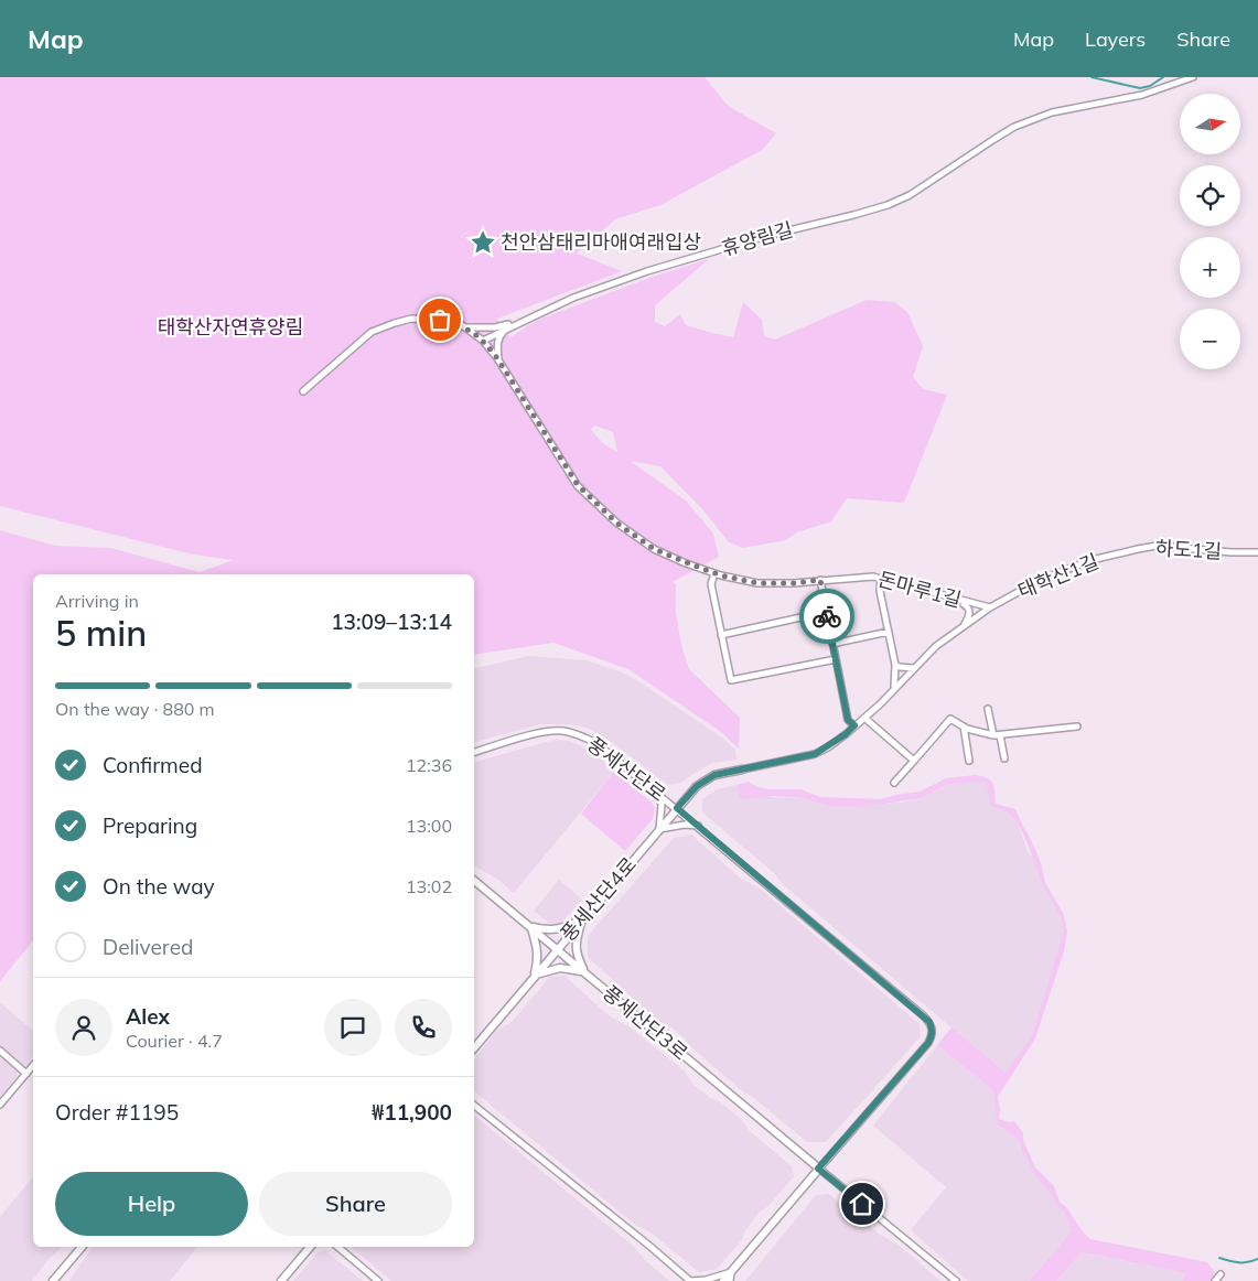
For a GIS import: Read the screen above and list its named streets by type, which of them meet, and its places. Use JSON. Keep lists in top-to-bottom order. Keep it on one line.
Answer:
{"streets":{"street":["휴양림길","하도1길","태학산1길","돈마루1길","풍세산단로","풍세산단4로","풍세산단3로"]},"crossings":[["휴양림길","돈마루1길"],["하도1길","태학산1길"],["태학산1길","돈마루1길"],["풍세산단로","풍세산단4로"],["풍세산단로","풍세산단3로"],["풍세산단4로","풍세산단3로"]],"parks":["태학산자연휴양림"],"places":{"place":["천안삼태리마애여래입상"]},"north":"right","page":{"header":"Map","nav":["Map","Layers","Share"],"map_buttons":["+","−"],"heading":["5 min","Arriving in","13:09–13:14"],"panel":["Alex","Courier · 4.7","Order #1195","₩11,900"],"bar":"On the way · 880 m","list":[["Confirmed","12:36"],["Preparing","13:00"],["On the way","13:02"],"Delivered"],"buttons":["Help","Share"]}}
